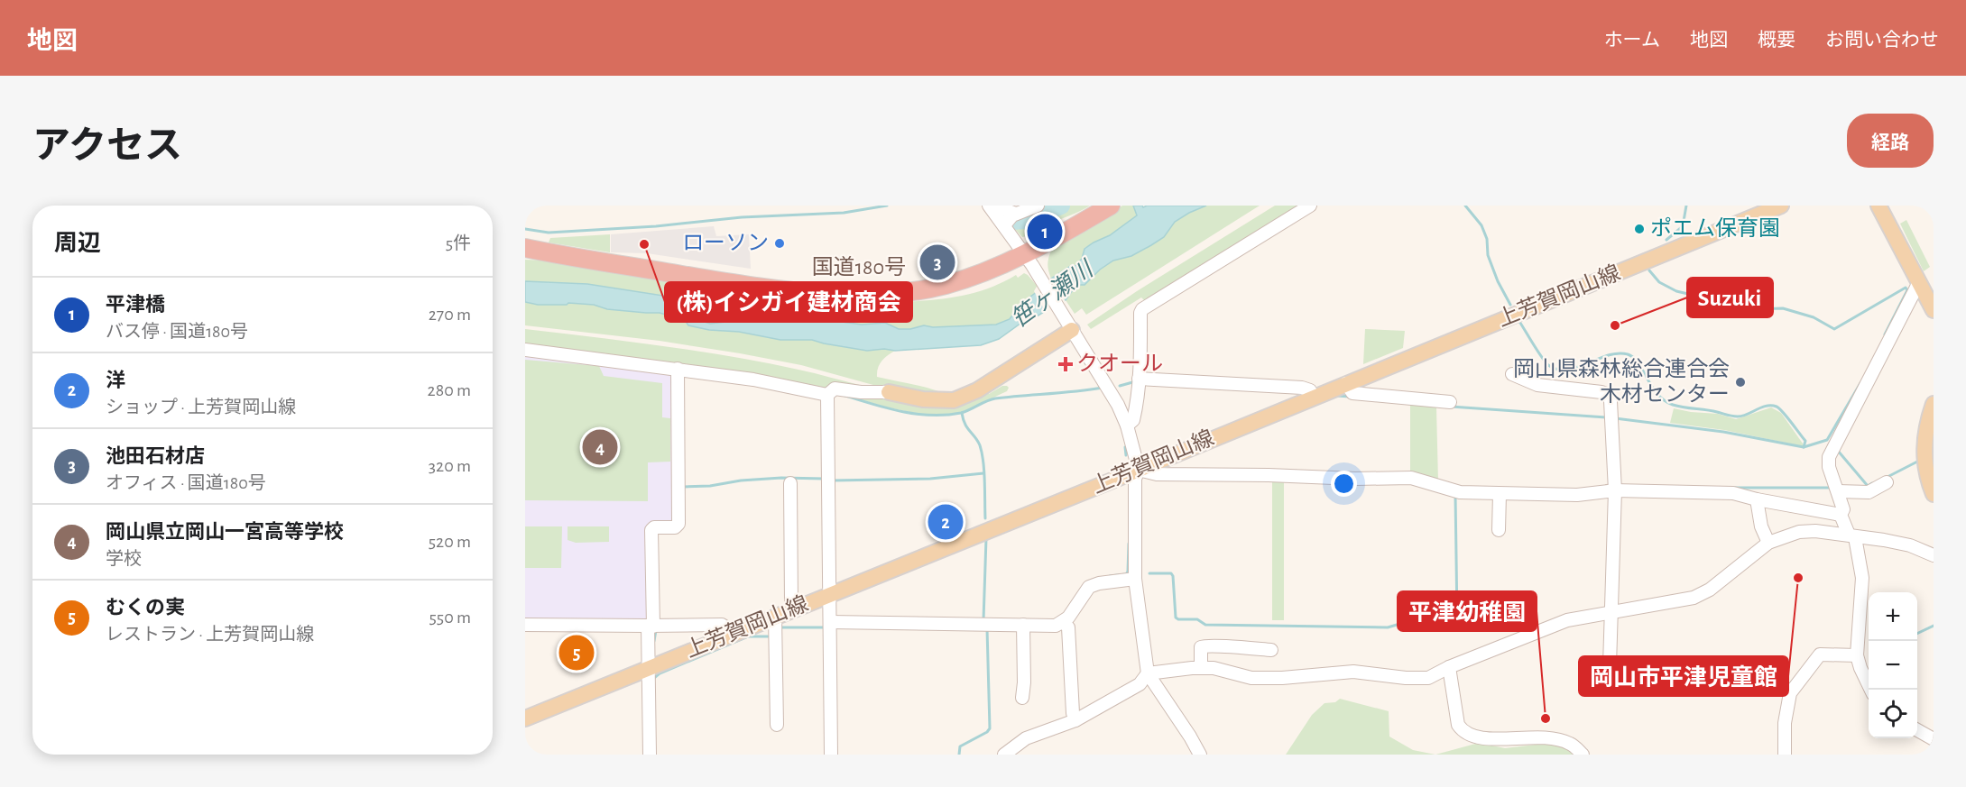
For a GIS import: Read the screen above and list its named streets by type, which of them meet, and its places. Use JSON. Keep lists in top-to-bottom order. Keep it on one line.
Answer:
{"streets":{"highway":["国道180号"],"main road":["上芳賀岡山線"]},"water":["笹ヶ瀬川"],"places":{"other":["ポエム保育園","ローソン","(株)イシガイ建材商会","Suzuki","岡山県森林総合連合会 木材センター","岡山市平津児童館","平津幼稚園"],"health":["クオール"]},"page":{"header":"地図","nav":["ホーム","地図","概要","お問い合わせ"],"title":"アクセス","buttons":"経路","heading":["周辺","5件"],"pins":["1","3","4","2","5"],"list":[{"mark":"1","name":"平津橋","note":"バス停 · 国道180号","value":"270 m"},{"mark":"2","name":"洋","note":"ショップ · 上芳賀岡山線","value":"280 m"},{"mark":"3","name":"池田石材店","note":"オフィス · 国道180号","value":"320 m"},{"mark":"4","name":"岡山県立岡山一宮高等学校","note":"学校","value":"520 m"},{"mark":"5","name":"むくの実","note":"レストラン · 上芳賀岡山線","value":"550 m"}],"map_buttons":["+","−"]}}
